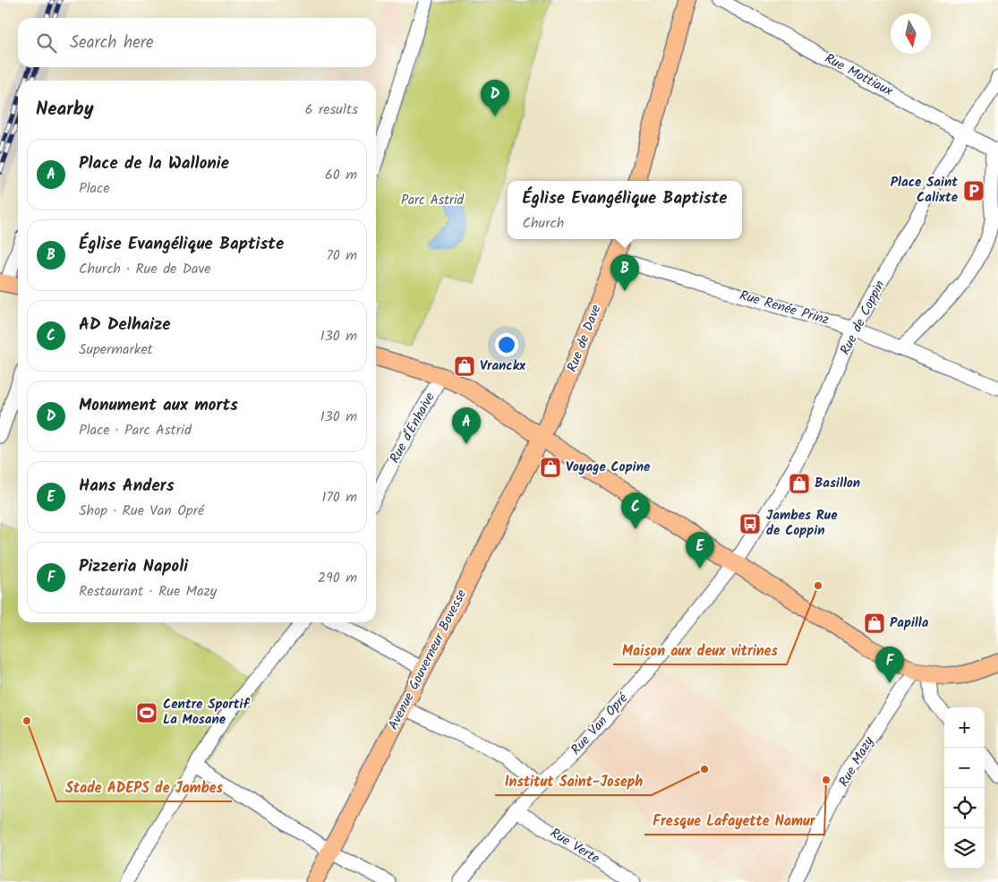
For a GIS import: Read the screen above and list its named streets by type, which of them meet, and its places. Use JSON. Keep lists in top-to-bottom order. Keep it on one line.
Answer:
{"streets":{"main road":["Rue de Dave","Avenue Gouverneur Bovesse"],"street":["Rue Mottiaux","Rue Renée Prinz","Rue de Coppin","Rue d'Enhaive","Rue Van Opré","Rue Mazy","Rue Verte"]},"crossings":[["Rue Mottiaux","Rue de Coppin"],["Rue Renée Prinz","Rue de Coppin"],["Rue Renée Prinz","Rue de Dave"],["Rue de Coppin","Rue Van Opré"],["Rue de Dave","Avenue Gouverneur Bovesse"],["Rue Van Opré","Rue Verte"]],"parks":["Parc Astrid"],"places":{"parking":["Place Saint Calixte"],"shop":["Vranckx","Voyage Copine","Basillon","Papilla"],"bus stop":["Jambes Rue de Coppin"],"other":["Maison aux deux vitrines","Stade ADEPS de Jambes","Institut Saint-Joseph","Fresque Lafayette Namur"],"sports":["Centre Sportif La Mosane"]},"north":"bottom","page":{"search":"Search here","pins":["D","B","A","C","E","F"],"heading":["Nearby","6 results"],"list":[{"mark":"A","name":"Place de la Wallonie","note":"Place","value":"60 m"},{"mark":"B","name":"Église Evangélique Baptiste","note":"Church · Rue de Dave","value":"70 m"},{"mark":"C","name":"AD Delhaize","note":"Supermarket","value":"130 m"},{"mark":"D","name":"Monument aux morts","note":"Place · Parc Astrid","value":"130 m"},{"mark":"E","name":"Hans Anders","note":"Shop · Rue Van Opré","value":"170 m"},{"mark":"F","name":"Pizzeria Napoli","note":"Restaurant · Rue Mazy","value":"290 m"}],"popup":["Église Evangélique Baptiste","Church"],"map_buttons":["+","−"]}}
